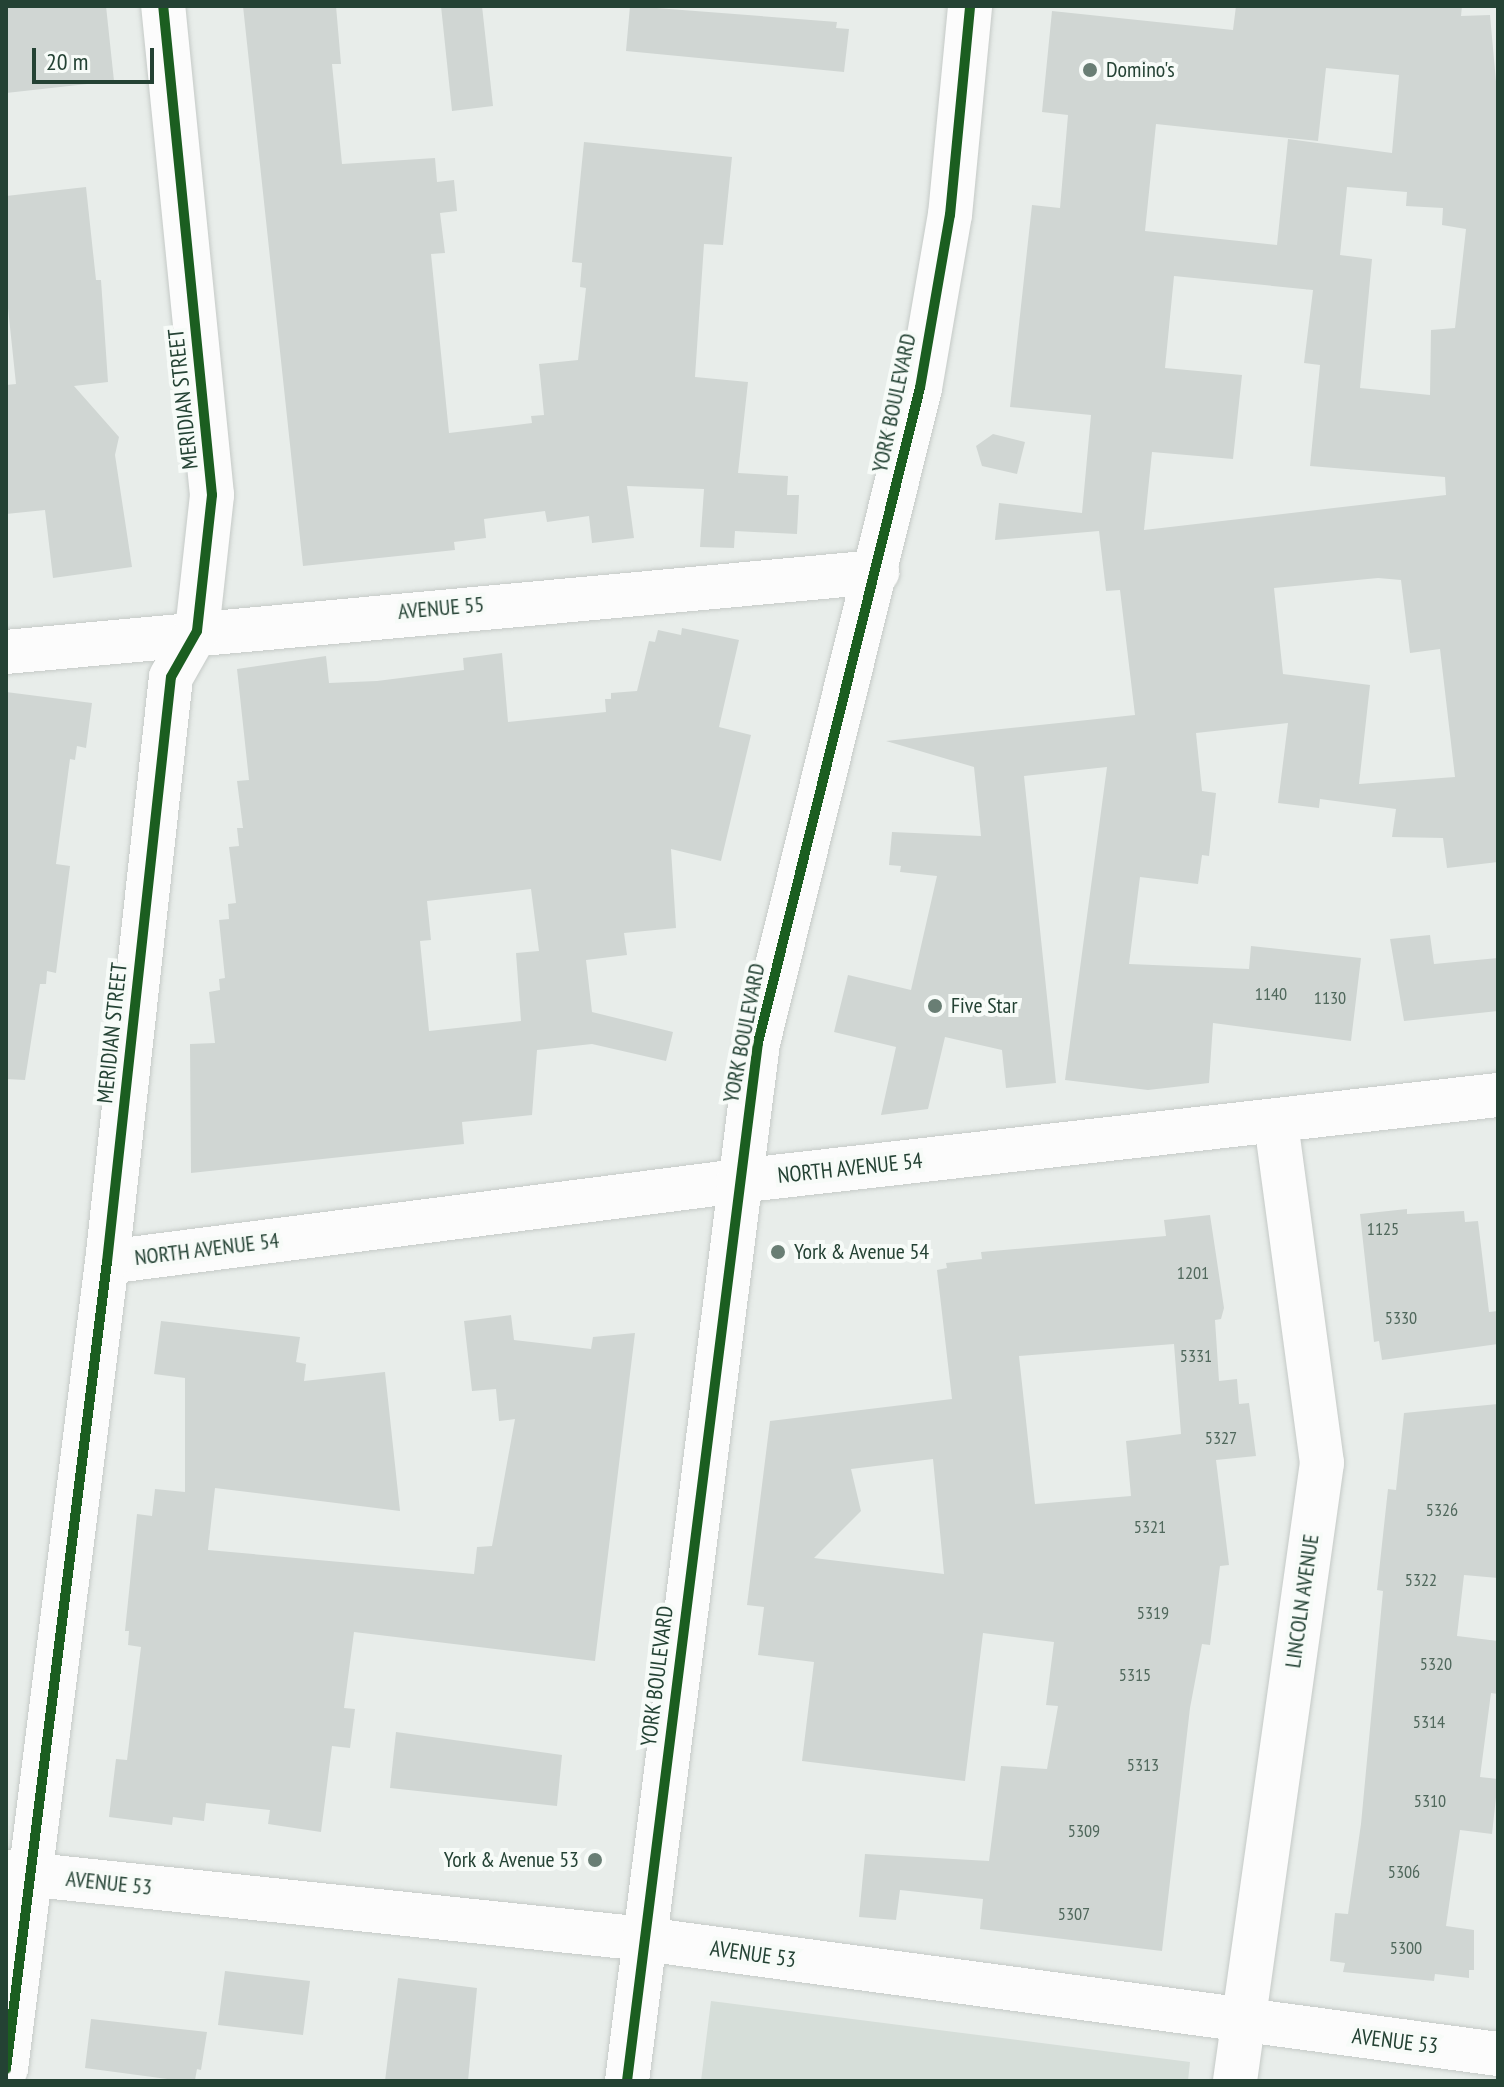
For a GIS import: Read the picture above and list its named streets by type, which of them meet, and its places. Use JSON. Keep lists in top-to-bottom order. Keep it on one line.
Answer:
{"streets":{"street":["MERIDIAN STREET","YORK BOULEVARD","AVENUE 55","NORTH AVENUE 54","LINCOLN AVENUE","AVENUE 53"]},"crossings":[["MERIDIAN STREET","AVENUE 55"],["MERIDIAN STREET","NORTH AVENUE 54"],["MERIDIAN STREET","AVENUE 53"],["YORK BOULEVARD","AVENUE 55"],["YORK BOULEVARD","NORTH AVENUE 54"],["YORK BOULEVARD","AVENUE 53"],["NORTH AVENUE 54","LINCOLN AVENUE"],["LINCOLN AVENUE","AVENUE 53"]],"places":["Domino's","Five Star","York & Avenue 54","York & Avenue 53"],"house_numbers":["1140","1130","1125","1201","5330","5331","5327","5326","5321","5322","5319","5320","5315","5314","5313","5310","5309","5306","5307","5300"],"scale_bar":"20 m"}
